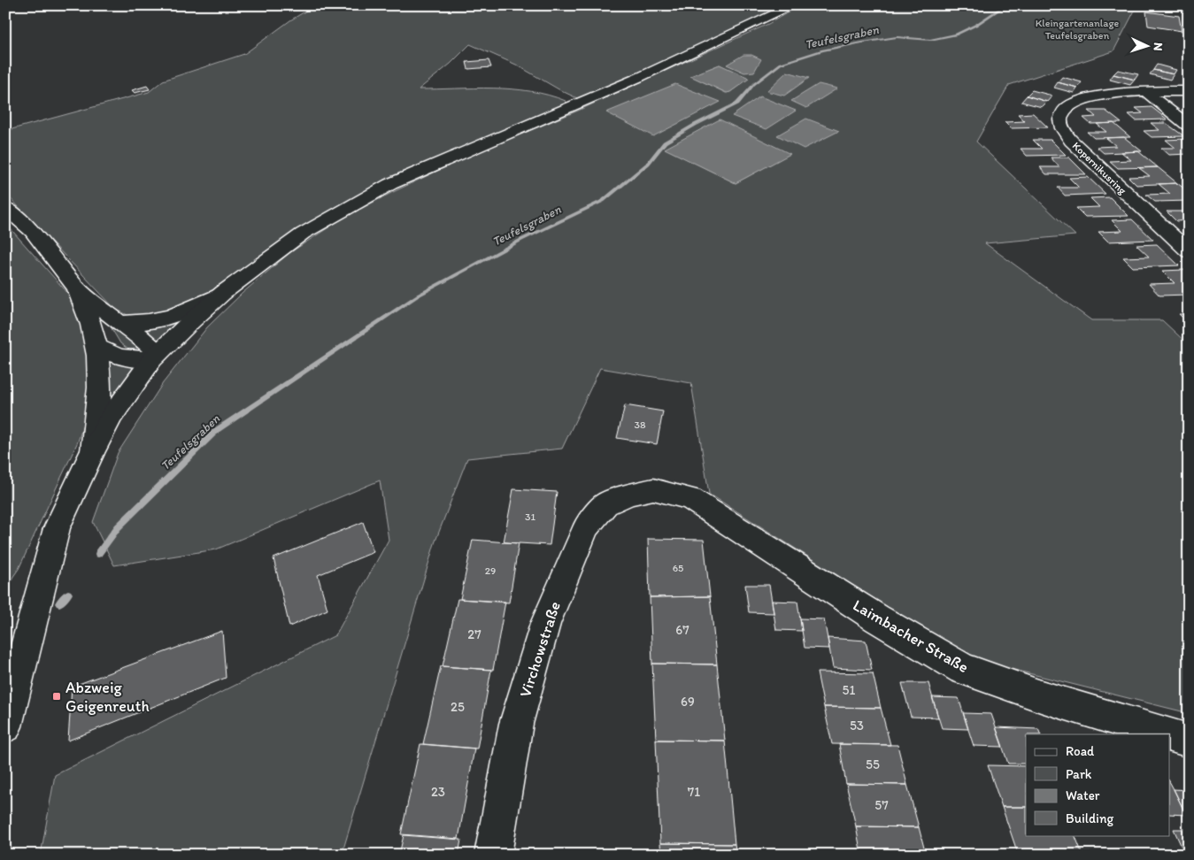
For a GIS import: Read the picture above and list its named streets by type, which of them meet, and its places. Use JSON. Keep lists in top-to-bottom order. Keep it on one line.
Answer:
{"streets":{"main road":["Kopernikusring","Laimbacher Straße","Virchowstraße"]},"crossings":[["Laimbacher Straße","Virchowstraße"]],"water":["Teufelsgraben"],"parks":["Kleingartenanlage Teufelsgraben"],"places":{"transit":["Abzweig Geigenreuth"]},"house_numbers":["38","31","65","29","67","27","51","69","25","53","55","23","71","57"],"legend":["Road","Park","Water","Building"],"north":"right"}
